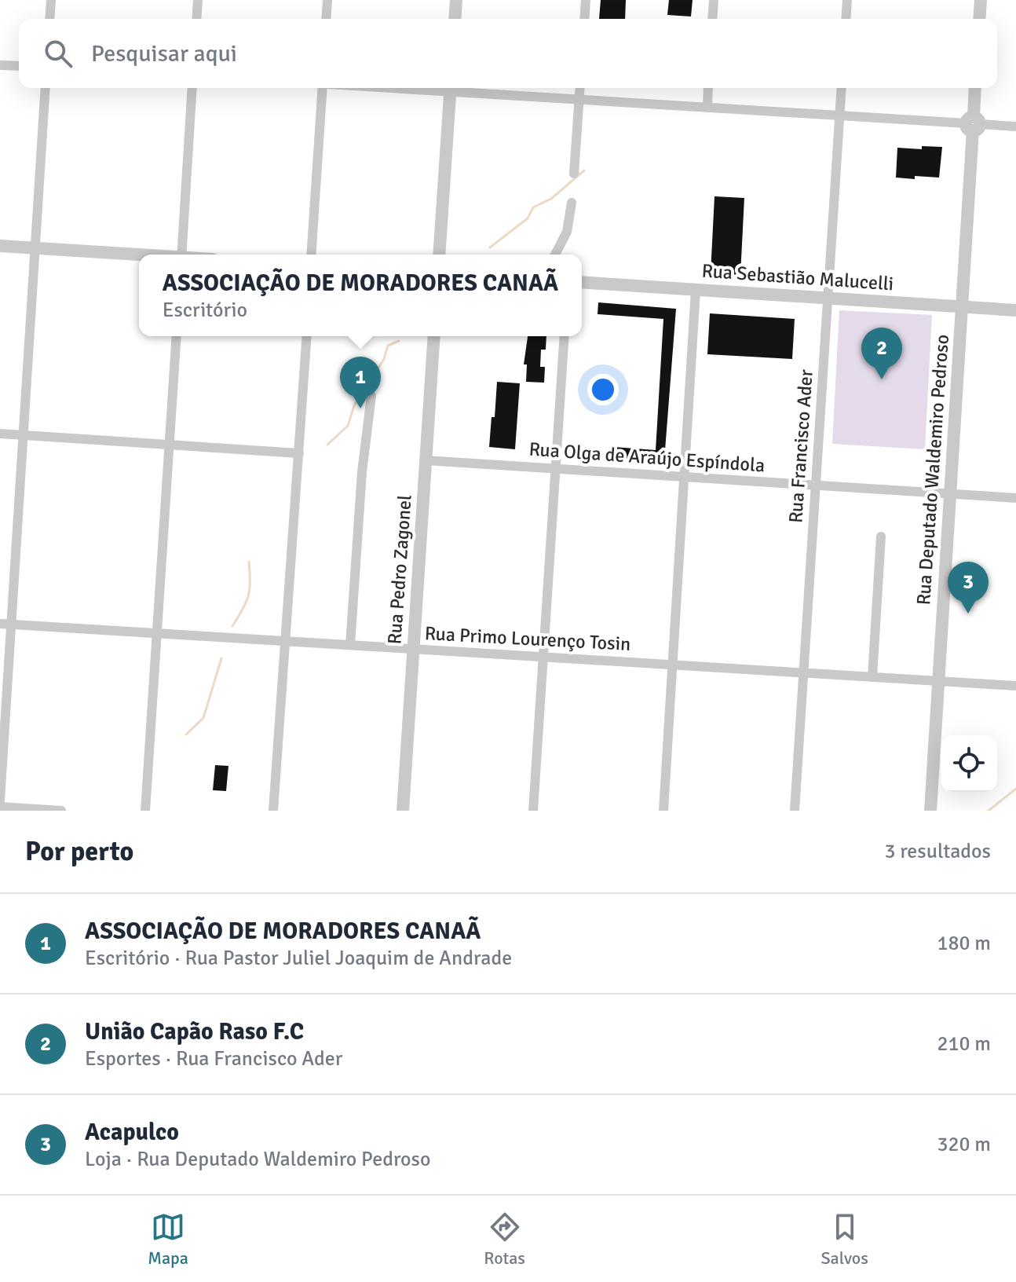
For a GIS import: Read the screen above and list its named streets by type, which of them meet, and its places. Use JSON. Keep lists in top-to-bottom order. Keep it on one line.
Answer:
{"streets":{"street":["Rua Sebastião Malucelli","Rua Francisco Ader","Rua Olga de Araújo Espíndola","Rua Deputado Waldemiro Pedroso","Rua Pedro Zagonel","Rua Primo Lourenço Tosin"]},"crossings":[["Rua Sebastião Malucelli","Rua Francisco Ader"],["Rua Sebastião Malucelli","Rua Deputado Waldemiro Pedroso"],["Rua Francisco Ader","Rua Olga de Araújo Espíndola"],["Rua Francisco Ader","Rua Primo Lourenço Tosin"],["Rua Olga de Araújo Espíndola","Rua Deputado Waldemiro Pedroso"],["Rua Olga de Araújo Espíndola","Rua Pedro Zagonel"],["Rua Deputado Waldemiro Pedroso","Rua Primo Lourenço Tosin"],["Rua Pedro Zagonel","Rua Primo Lourenço Tosin"]],"page":{"search":"Pesquisar aqui","popup":["ASSOCIAÇÃO DE MORADORES CANAÃ","Escritório"],"pins":["2","1","3"],"heading":["Por perto","3 resultados"],"list":[{"mark":"1","name":"ASSOCIAÇÃO DE MORADORES CANAÃ","note":"Escritório · Rua Pastor Juliel Joaquim de Andrade","value":"180 m"},{"mark":"2","name":"União Capão Raso F.C","note":"Esportes · Rua Francisco Ader","value":"210 m"},{"mark":"3","name":"Acapulco","note":"Loja · Rua Deputado Waldemiro Pedroso","value":"320 m"}],"nav":["Mapa","Rotas","Salvos"]}}
